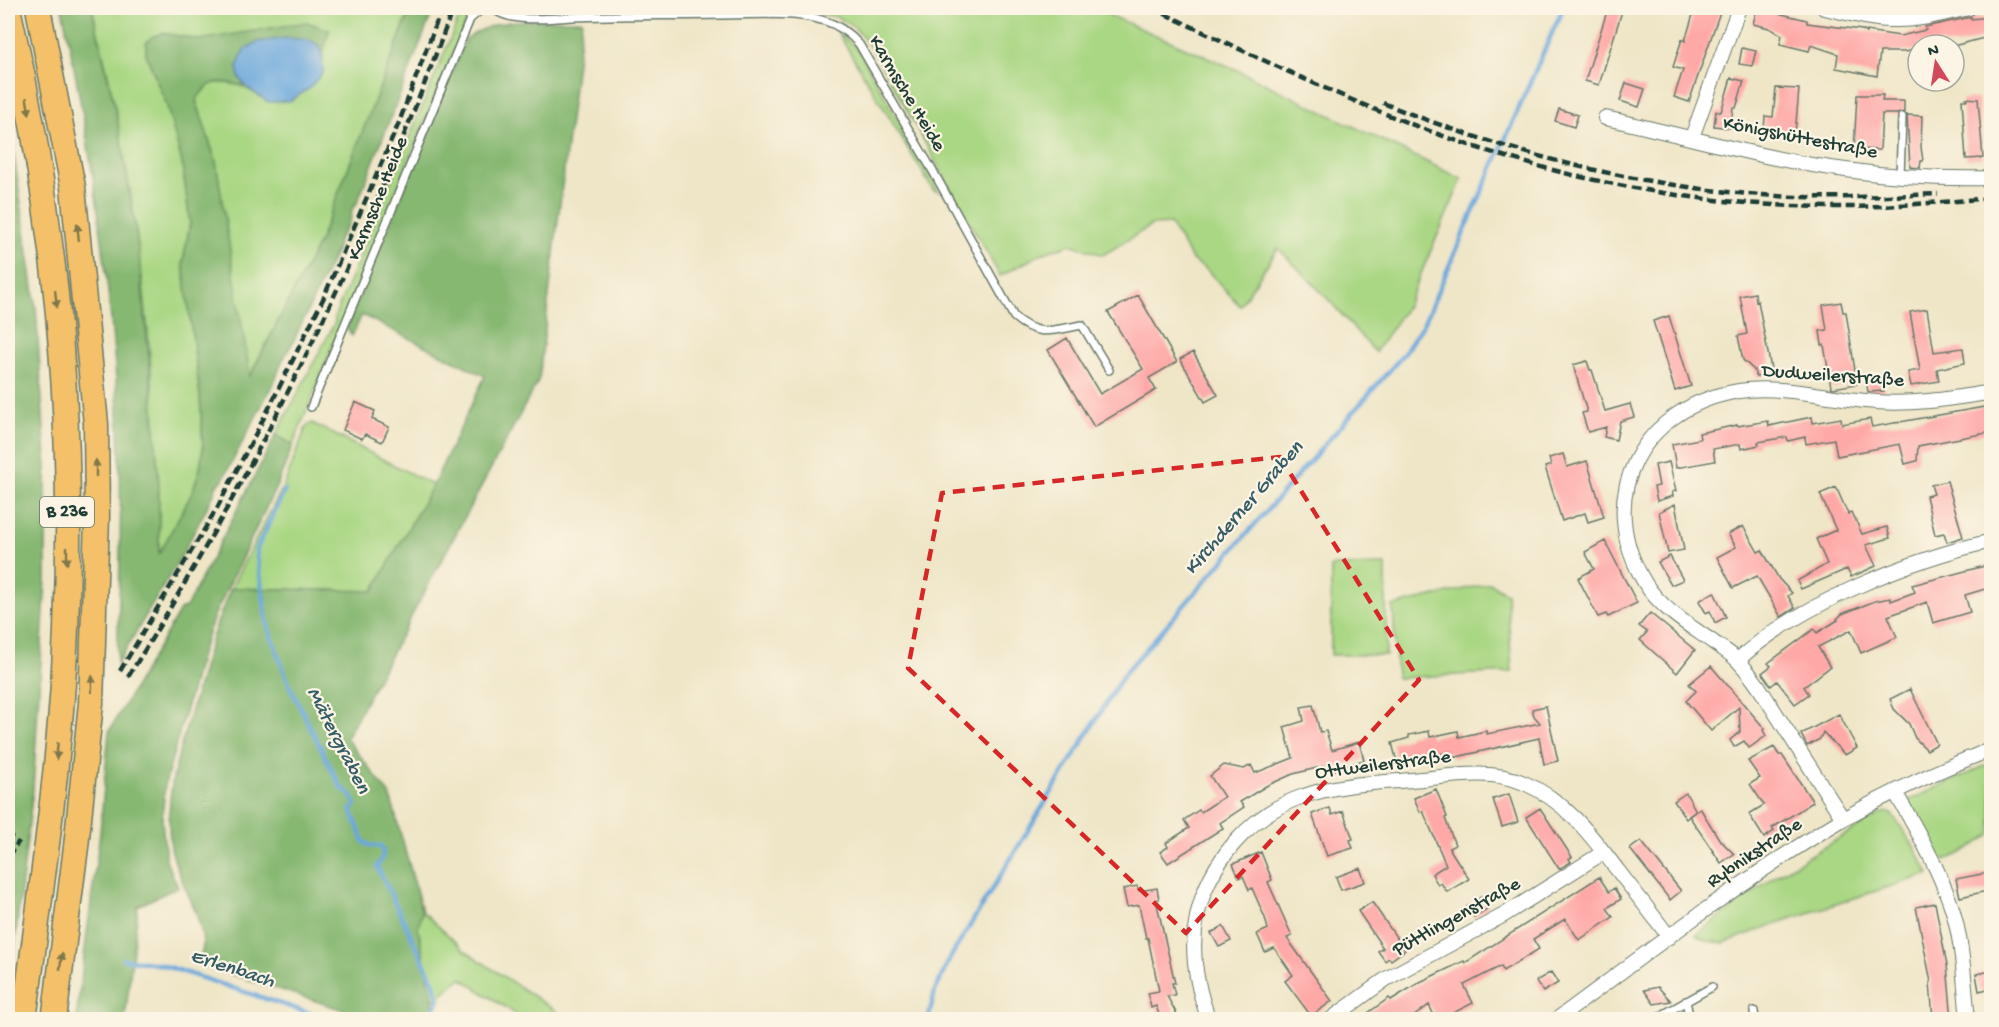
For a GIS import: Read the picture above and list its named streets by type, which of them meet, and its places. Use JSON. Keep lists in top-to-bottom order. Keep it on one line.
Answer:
{"streets":{"highway":["B 236"],"street":["Königshüttestraße","Dudweilerstraße","Ottweilerstraße","Rybnikstraße","Püttlingenstraße"],"lane":["Karmsche Heide"]},"crossings":[["Dudweilerstraße","Rybnikstraße"],["Ottweilerstraße","Rybnikstraße"],["Ottweilerstraße","Püttlingenstraße"]],"water":["Kirchderner Graben","Mätergraben","Erlenbach"],"north":"top"}
